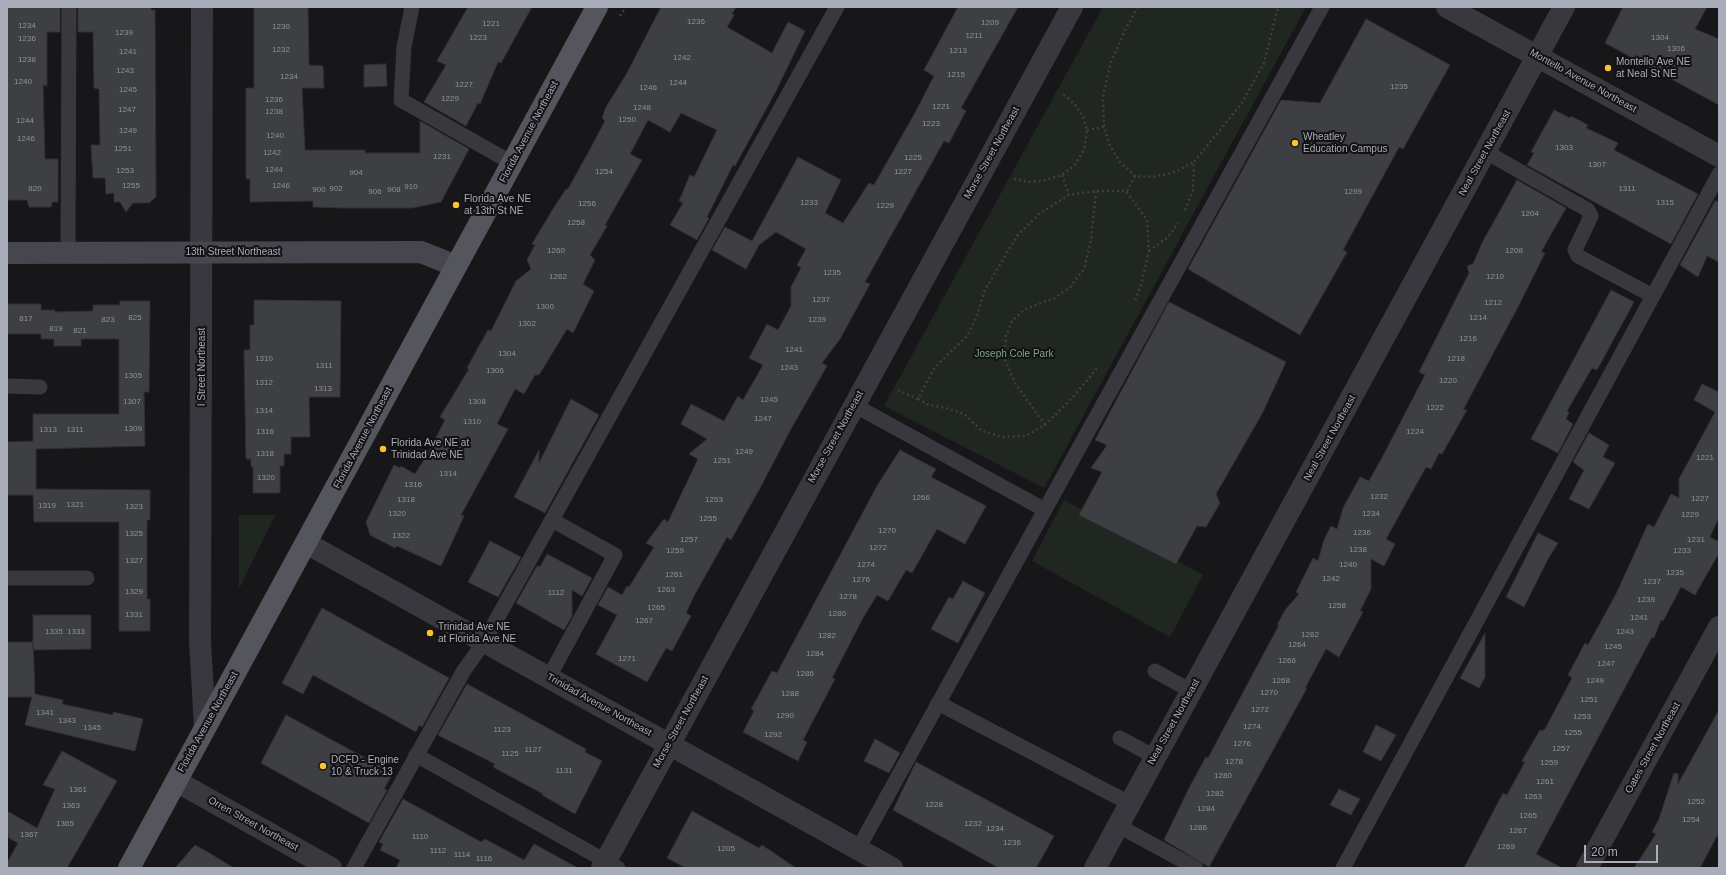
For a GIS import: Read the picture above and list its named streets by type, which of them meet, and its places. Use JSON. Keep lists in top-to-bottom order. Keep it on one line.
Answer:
{"streets":{"main road":["Florida Avenue Northeast"],"street":["Montello Avenue Northeast","Morse Street Northeast","Neal Street Northeast","13th Street Northeast","I Street Northeast","Trinidad Avenue Northeast","Oates Street Northeast","Orren Street Northeast"]},"crossings":[["Montello Avenue Northeast","Neal Street Northeast"],["Florida Avenue Northeast","13th Street Northeast"],["Florida Avenue Northeast","I Street Northeast"],["Florida Avenue Northeast","Trinidad Avenue Northeast"],["Florida Avenue Northeast","Orren Street Northeast"],["Morse Street Northeast","Trinidad Avenue Northeast"],["13th Street Northeast","I Street Northeast"]],"parks":["Joseph Cole Park"],"places":["Montello Ave NE at Neal St NE","Wheatley Education Campus","Florida Ave NE at 13th St NE","Florida Ave NE at Trinidad Ave NE","Trinidad Ave NE at Florida Ave NE","DCFD - Engine 10 & Truck 13"],"house_numbers":["1236","1209","1221","1234","1230","1239","1211","1223","1304","1236","1306","1232","1213","1241","1242","1238","1243","1215","1234","1240","1244","1227","1235","1246","1245","1229","1236","1221","1248","1247","1238","1250","1244","1223","1249","1240","1246","1303","1251","1242","1231","1225","1307","1244","1253","1254","1227","904","1255","1246","910","820","902","1311","900","908","906","1299","1233","1315","1256","1229","1204","1258","1260","1208","1235","1262","1210","1237","1212","1300","825","1214","817","823","1239","1302","819","821","1216","1241","1304","1310","1218","1311","1243","1306","1305","1220","1312","1313","1245","1307","1308","1222","1314","1247","1310","1309","1313","1311","1316","1224","1249","1318","1221","1251","1314","1320","1316","1232","1266","1227","1318","1253","1321","1319","1323","1320","1234","1229","1255","1270","1236","1325","1322","1257","1231","1272","1238","1259","1233","1327","1274","1240","1235","1261","1242","1276","1237","1263","1329","1112","1278","1239","1258","1265","1280","1331","1241","1267","1335","1333","1243","1262","1282","1264","1245","1284","1271","1266","1247","1286","1268","1249","1270","1288","1251","1272","1341","1290","1253","1343","1274","1345","1123","1255","1292","1276","1257","1127","1125","1278","1259","1131","1280","1261","1361","1282","1263","1252","1228","1363","1284","1265","1254","1365","1232","1286","1234","1267","1367","1110","1236","1269","1205","1112","1114","1116"],"scale_bar":"20 m"}
